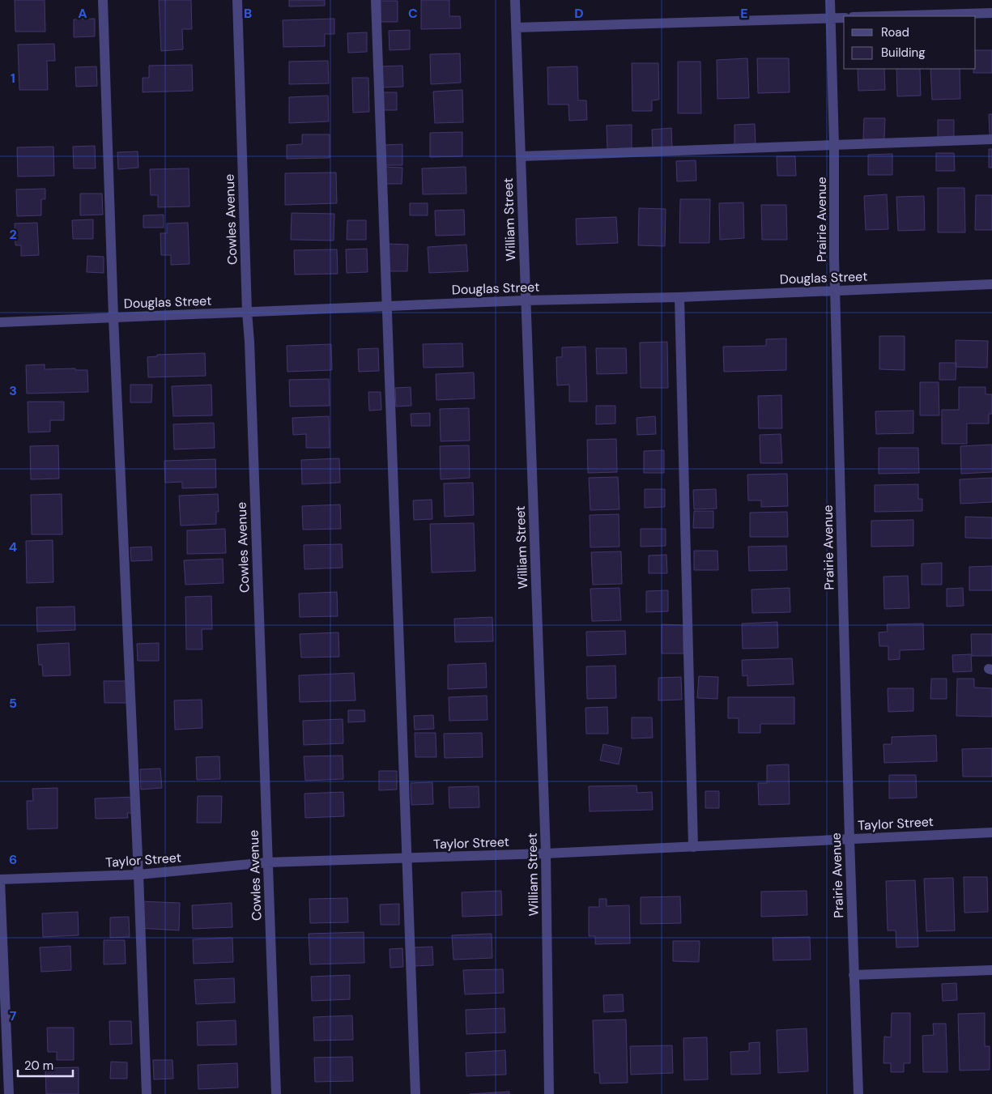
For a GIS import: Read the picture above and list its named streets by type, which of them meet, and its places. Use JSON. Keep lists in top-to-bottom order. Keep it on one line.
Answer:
{"streets":{"street":["Cowles Avenue","William Street","Prairie Avenue","Douglas Street","Taylor Street"]},"crossings":[["Cowles Avenue","Douglas Street"],["Cowles Avenue","Taylor Street"],["William Street","Douglas Street"],["William Street","Taylor Street"],["Prairie Avenue","Douglas Street"],["Prairie Avenue","Taylor Street"]],"legend":["Road","Building"],"scale_bar":"20 m","grid":{"columns":["A","B","C","D","E"],"rows":["1","2","3","4","5","6","7"]}}
